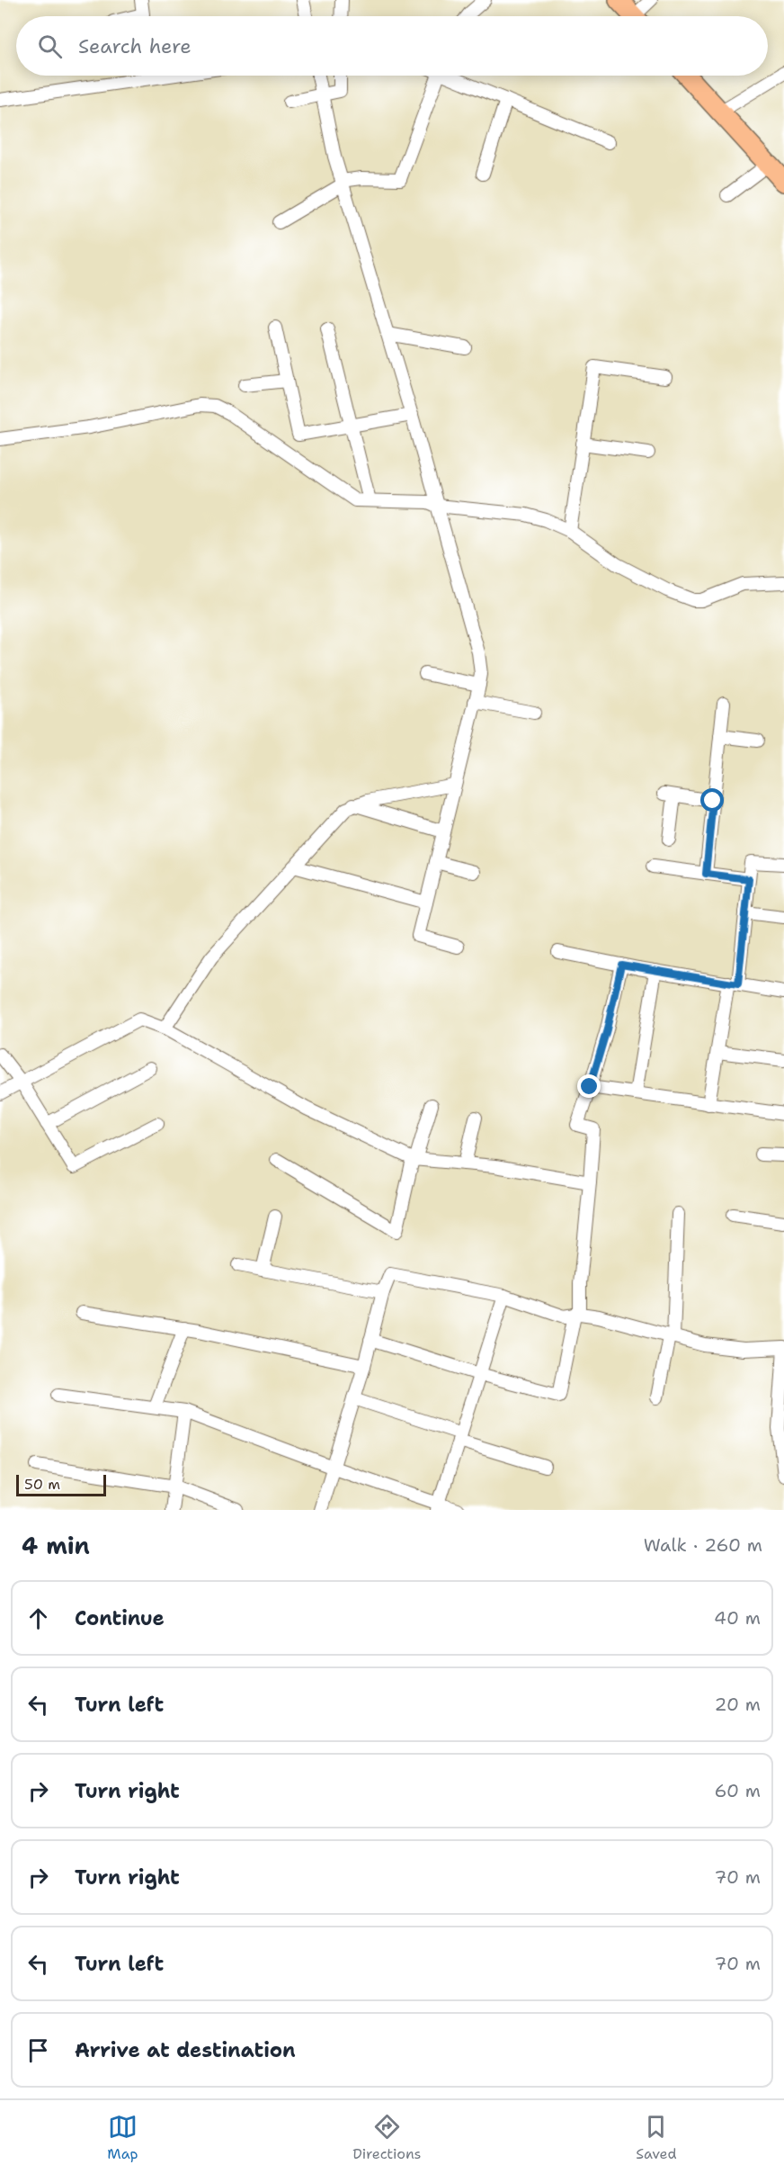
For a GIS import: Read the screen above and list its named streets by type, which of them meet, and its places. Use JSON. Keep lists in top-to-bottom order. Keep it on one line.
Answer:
{"scale_bar":"50 m","page":{"search":"Search here","scale":"50 m","heading":["4 min","Walk · 260 m"],"list":[["Continue","40 m"],["Turn left","20 m"],["Turn right","60 m"],["Turn right","70 m"],["Turn left","70 m"],"Arrive at destination"],"nav":["Map","Directions","Saved"]}}
